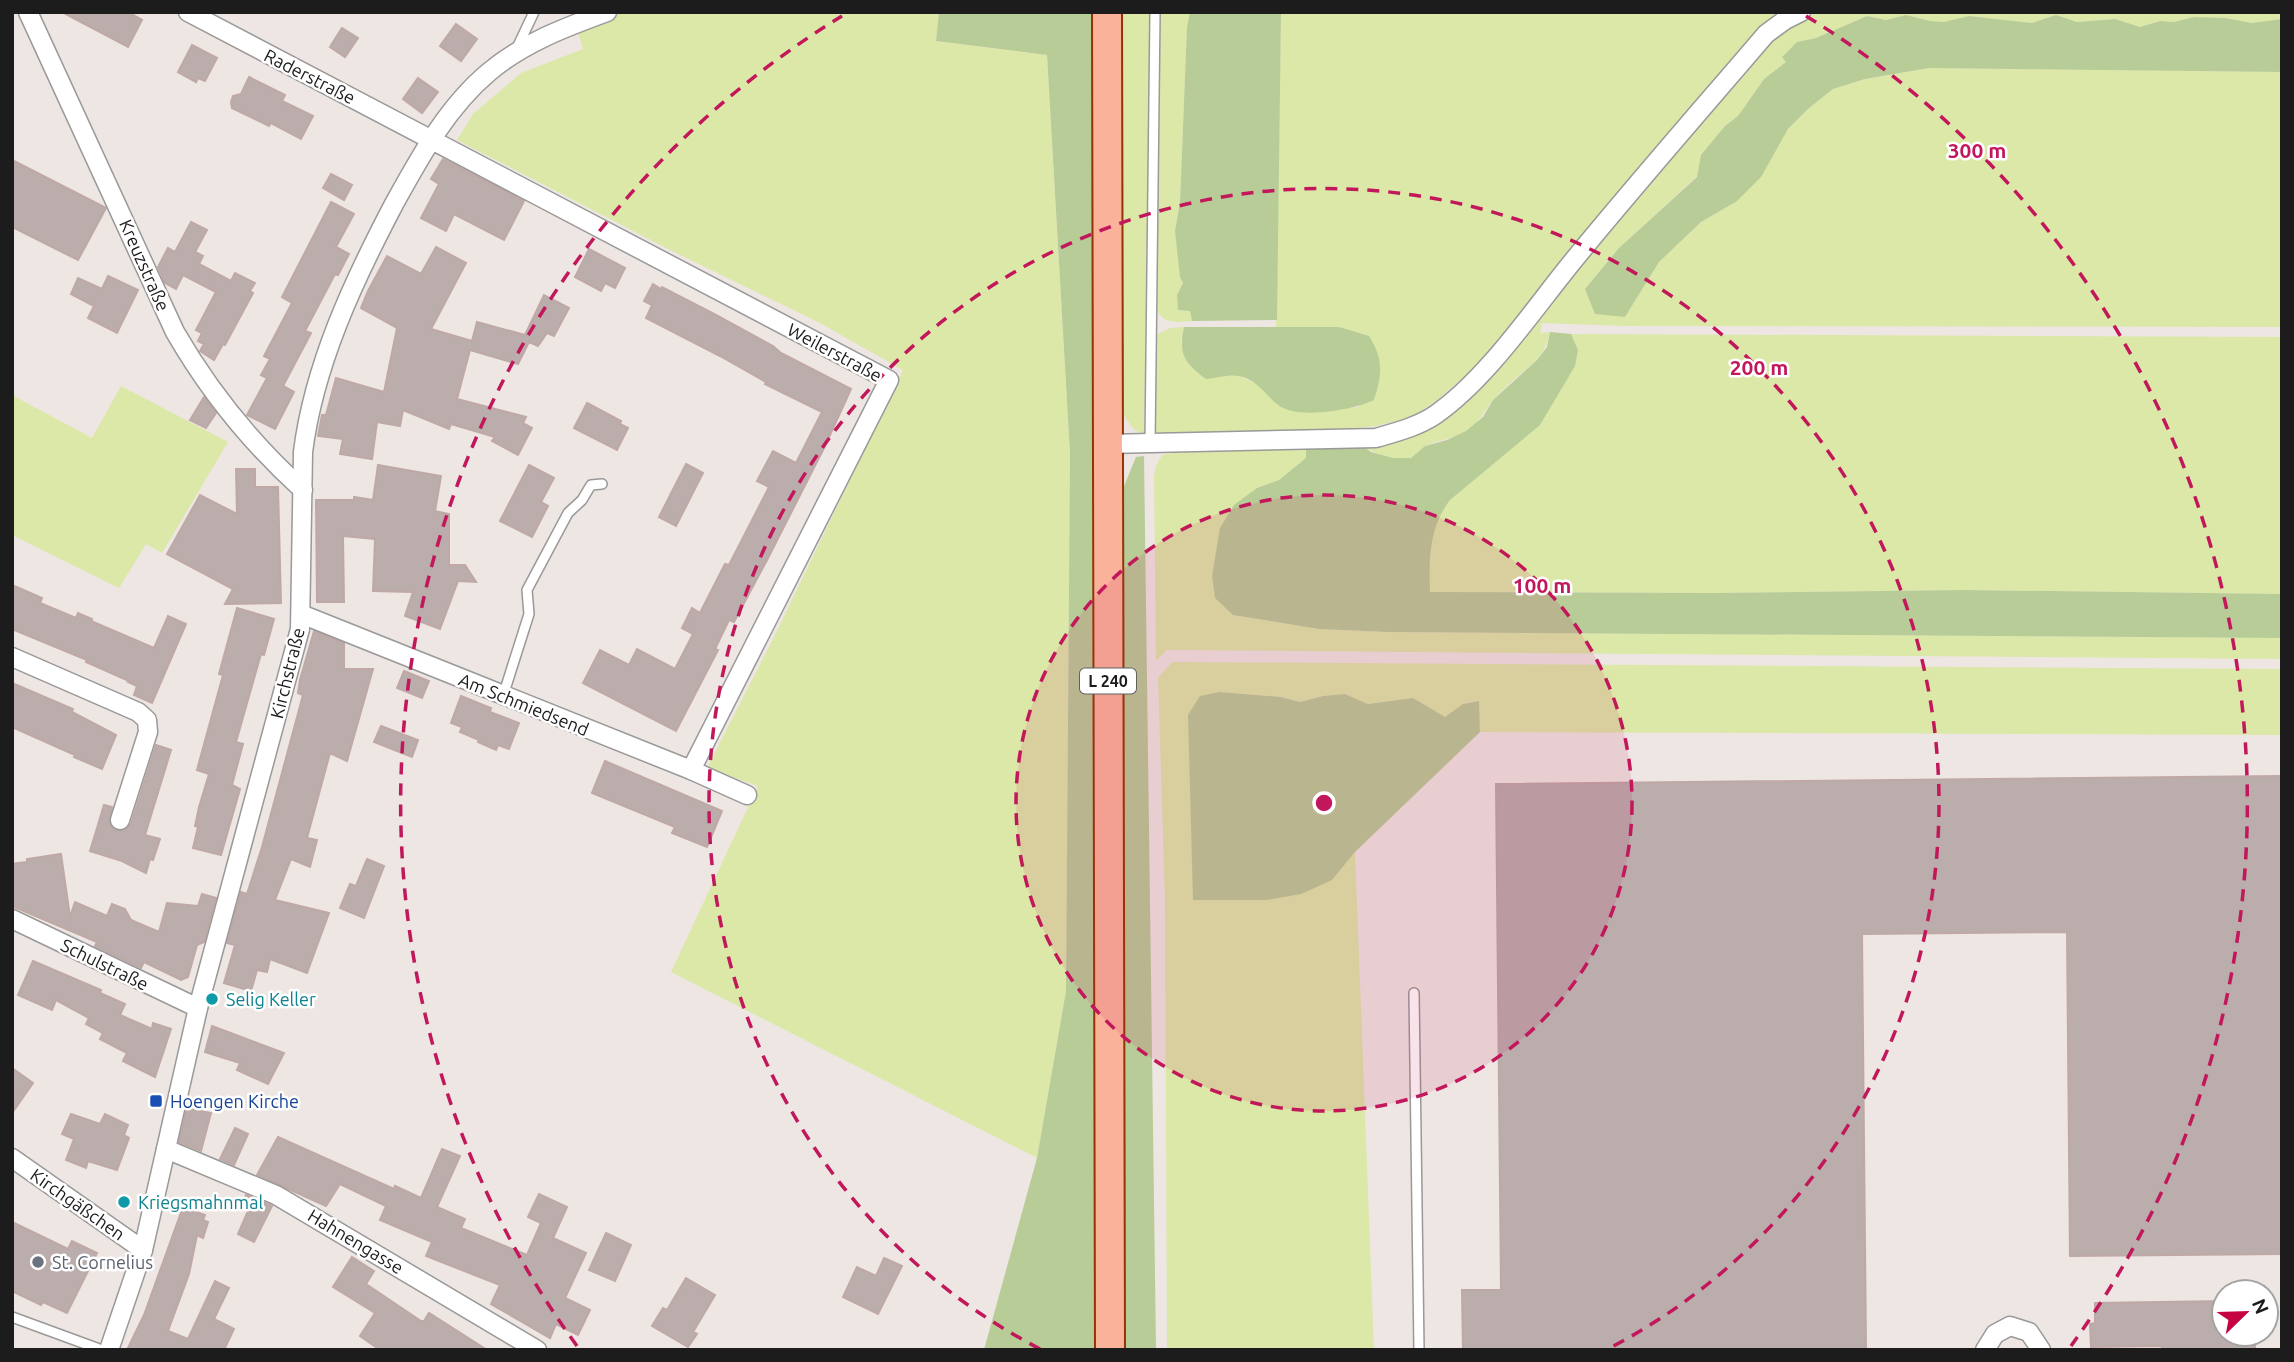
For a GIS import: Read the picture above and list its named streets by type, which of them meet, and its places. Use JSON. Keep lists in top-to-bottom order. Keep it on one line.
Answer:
{"streets":{"main road":["L 240"],"street":["Raderstraße","Kreuzstraße","Weilerstraße","Kirchstraße","Am Schmiedsend","Schulstraße","Kirchgäßchen","Hahnengasse"]},"crossings":[["Raderstraße","Weilerstraße"],["Raderstraße","Kirchstraße"],["Kreuzstraße","Kirchstraße"],["Weilerstraße","Kirchstraße"],["Weilerstraße","Am Schmiedsend"],["Kirchstraße","Am Schmiedsend"],["Kirchstraße","Schulstraße"],["Kirchstraße","Kirchgäßchen"],["Kirchstraße","Hahnengasse"]],"places":{"other":["Selig Keller","Kriegsmahnmal","St. Cornelius"],"transit":["Hoengen Kirche"]},"north":"top right","rings":["300 m","200 m","100 m"]}
